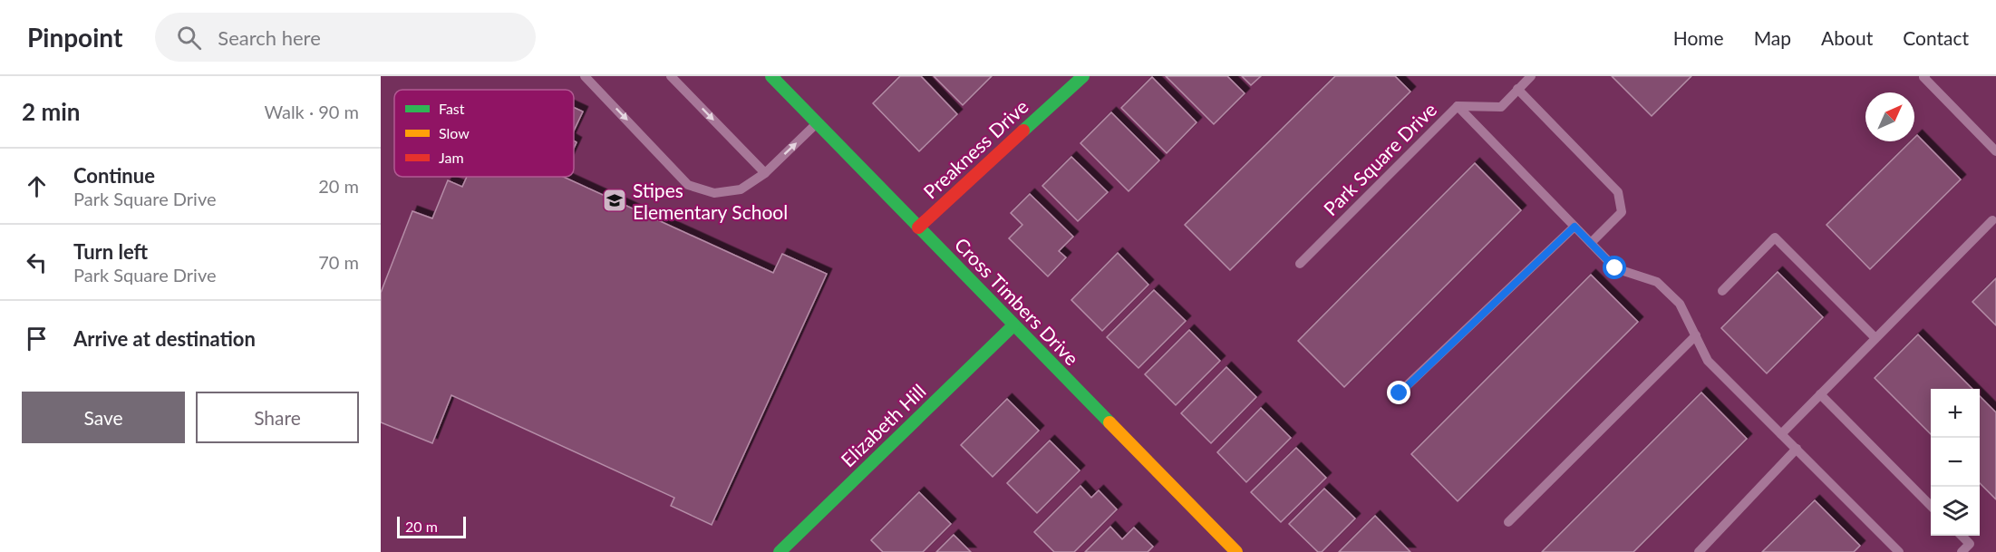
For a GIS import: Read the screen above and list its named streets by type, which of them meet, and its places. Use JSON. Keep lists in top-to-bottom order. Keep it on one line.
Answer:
{"streets":{"street":["Preakness Drive","Cross Timbers Drive","Elizabeth Hill"],"lane":["Park Square Drive"]},"crossings":[["Preakness Drive","Cross Timbers Drive"],["Cross Timbers Drive","Elizabeth Hill"]],"places":{"school or university":["Stipes Elementary School"]},"legend":["Fast","Slow","Jam"],"scale_bar":"20 m","north":"top right","page":{"header":"Pinpoint","search":"Search here","nav":["Home","Map","About","Contact"],"heading":["2 min","Walk · 90 m"],"list":[["Continue","Park Square Drive","20 m"],["Turn left","Park Square Drive","70 m"],"Arrive at destination"],"buttons":["Save","Share"],"map_buttons":["+","−"],"scale":"20 m"}}
